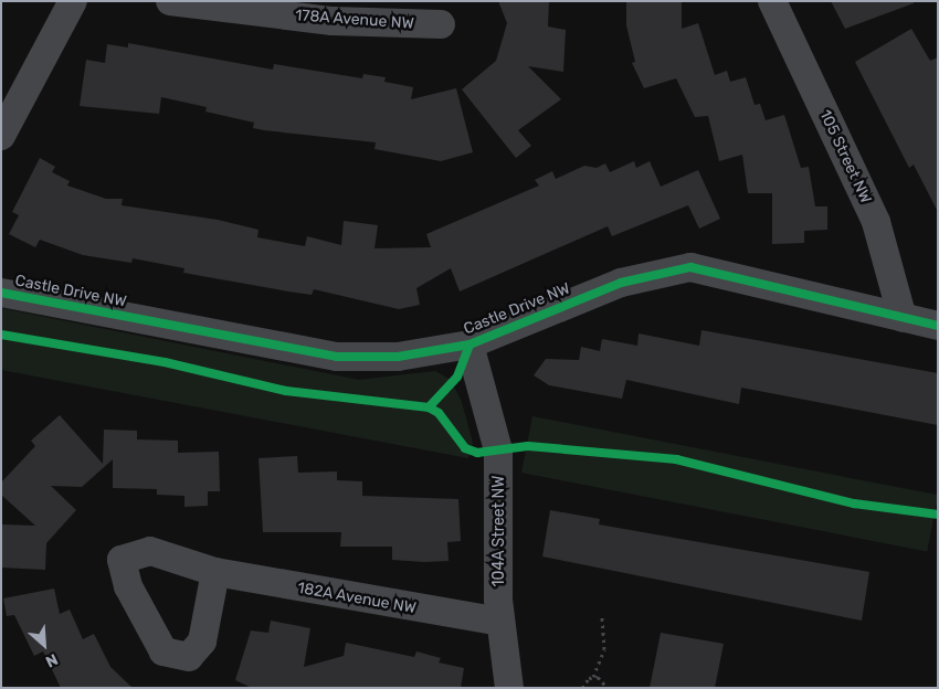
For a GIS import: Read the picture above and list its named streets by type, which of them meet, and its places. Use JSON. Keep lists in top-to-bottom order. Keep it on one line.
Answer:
{"streets":{"street":["178A Avenue NW","105 Street NW","Castle Drive NW","104A Street NW","182A Avenue NW"]},"crossings":[["105 Street NW","Castle Drive NW"],["Castle Drive NW","104A Street NW"],["104A Street NW","182A Avenue NW"]],"north":"bottom right"}
